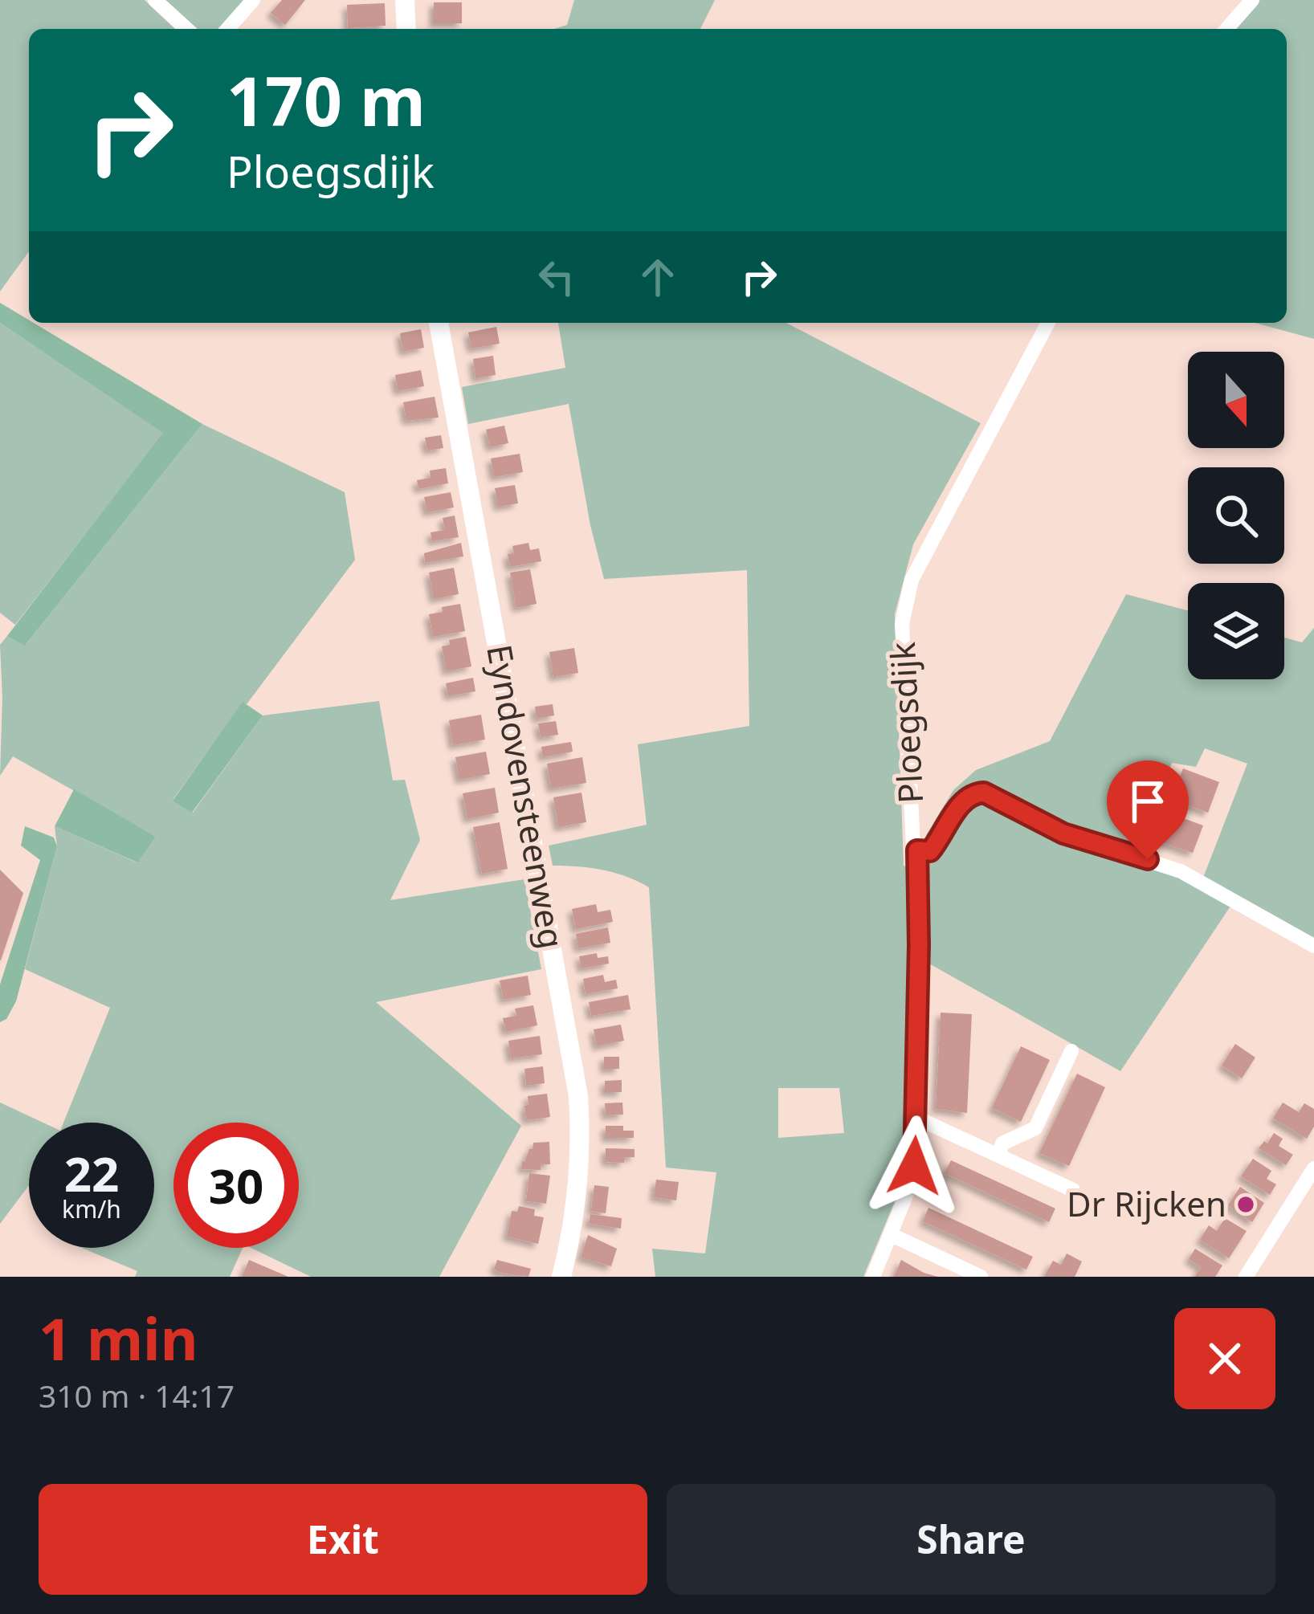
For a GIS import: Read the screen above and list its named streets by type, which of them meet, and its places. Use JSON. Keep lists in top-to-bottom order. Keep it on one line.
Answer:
{"streets":{"street":["Ploegsdijk","Eyndovensteenweg"]},"places":["Dr Rijcken"],"north":"bottom","page":{"turn":["170 m","Ploegsdijk"],"speed":"22 km/h","limit":"30","heading":["1 min","310 m · 14:17"],"buttons":["Exit","Share"]}}
